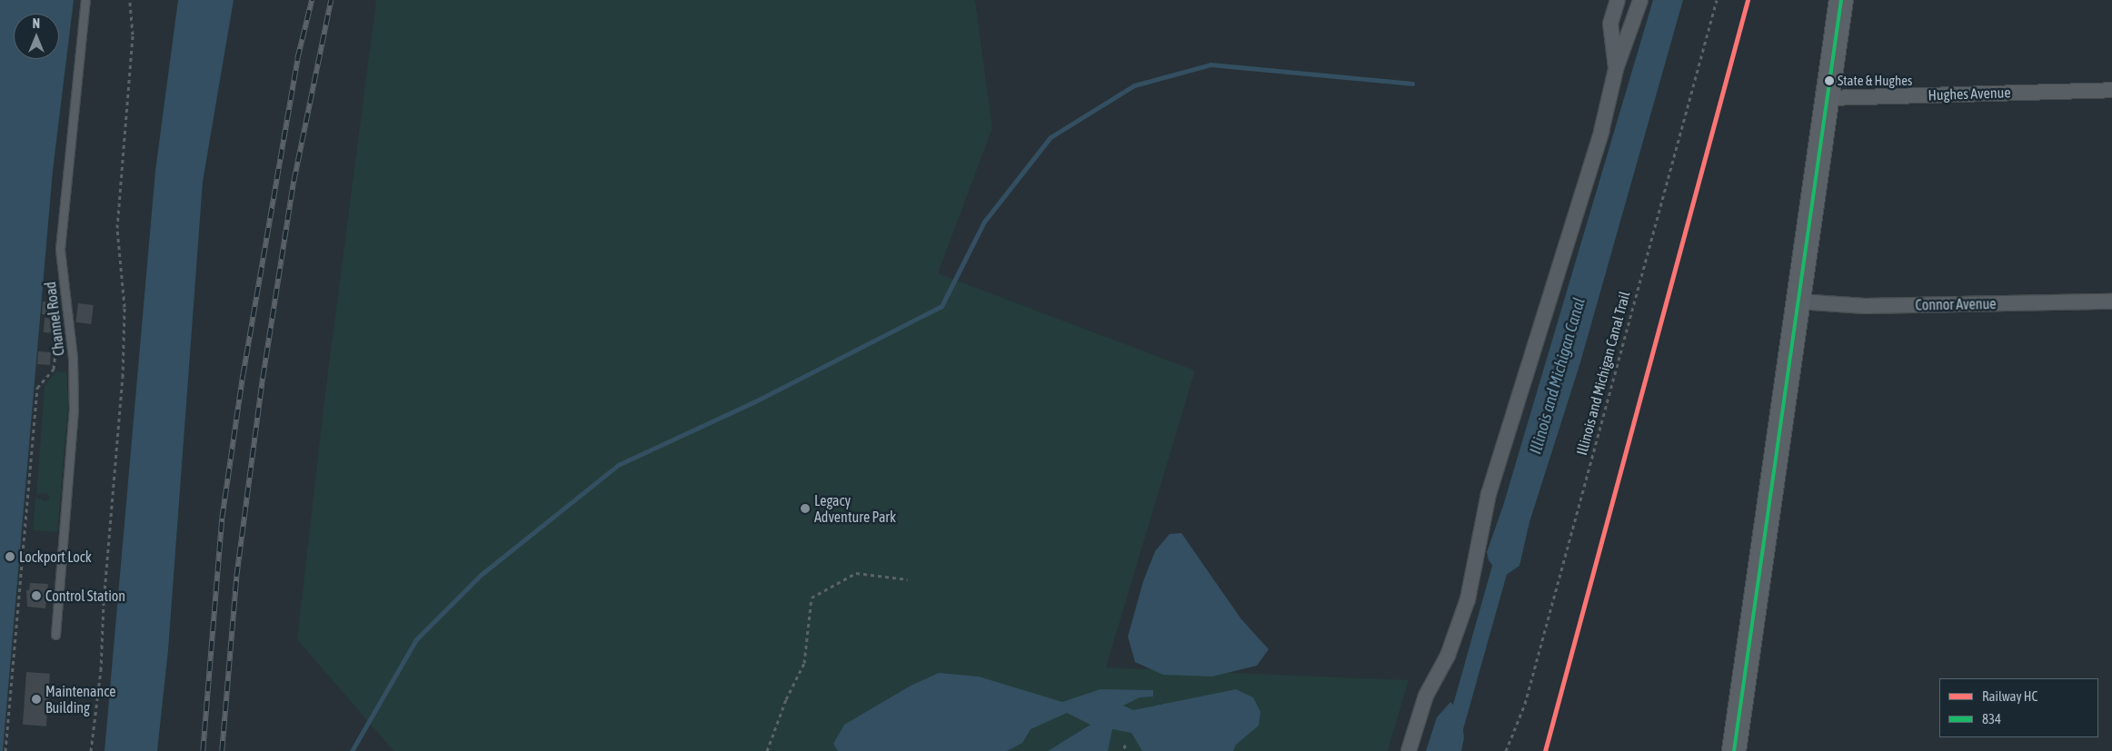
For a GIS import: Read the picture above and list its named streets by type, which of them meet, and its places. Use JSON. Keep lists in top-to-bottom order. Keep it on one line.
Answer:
{"streets":{"street":["Hughes Avenue","Connor Avenue"],"lane":["Channel Road"],"path":["Illinois and Michigan Canal Trail"]},"water":["Illinois and Michigan Canal"],"places":["State & Hughes","Legacy Adventure Park","Lockport Lock","Control Station","Maintenance Building"],"lines":["rail line HC","transit line 834"],"legend":["Railway HC","834"],"north":"top"}
